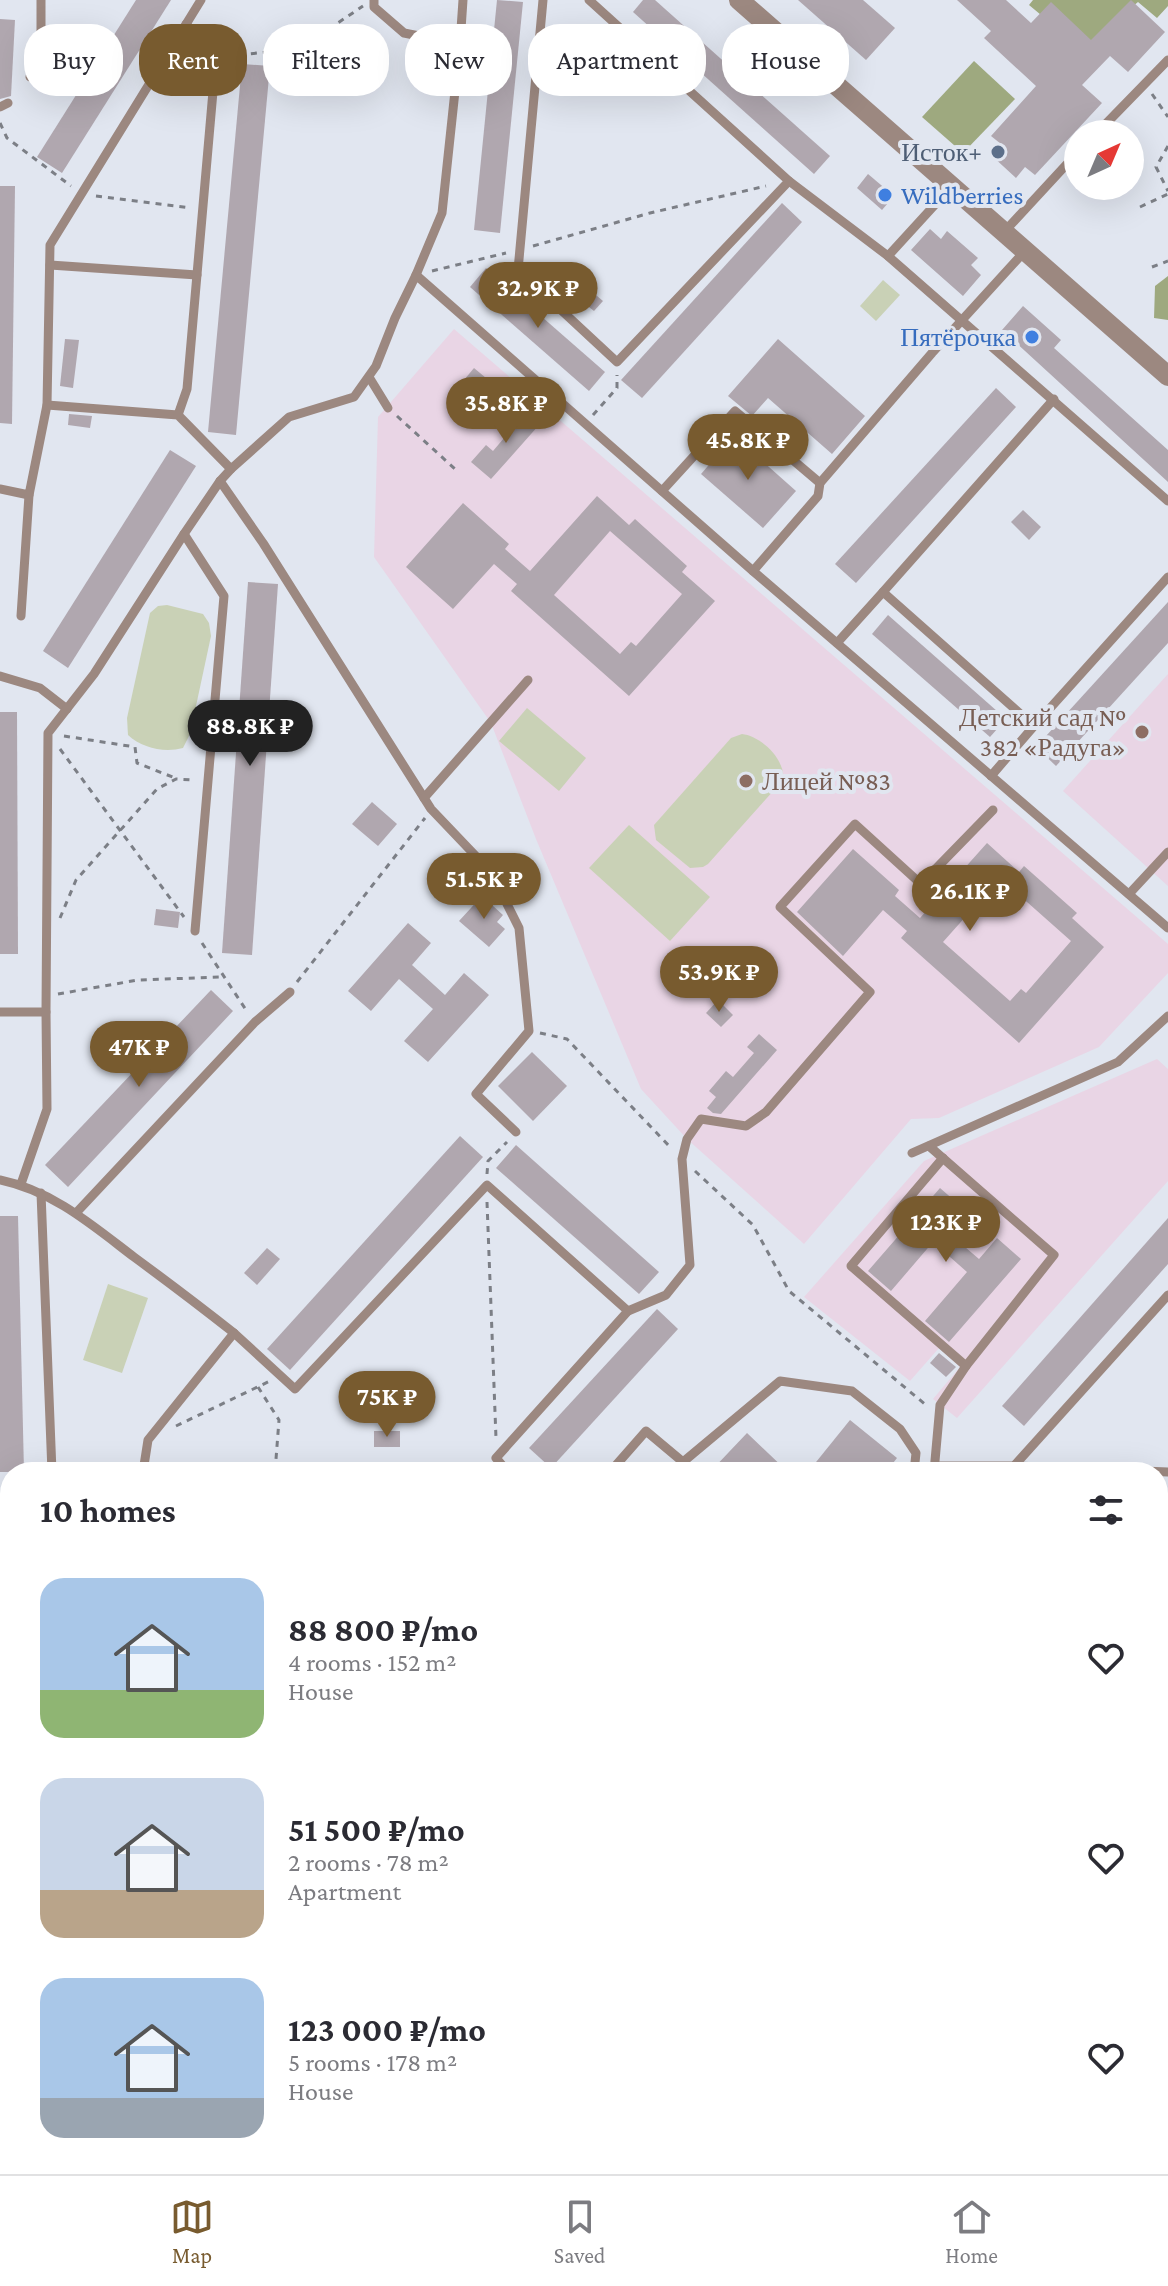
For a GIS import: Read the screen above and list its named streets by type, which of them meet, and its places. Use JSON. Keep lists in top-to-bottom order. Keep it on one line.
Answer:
{"places":["Исток+","Wildberries","Пятёрочка","Детский сад № 382 «Радуга»","Лицей №83"],"north":"top right","page":{"chip":["Buy","Rent","Filters","New","Apartment","House"],"price":["32.9K ₽","35.8K ₽","45.8K ₽","88.8K ₽","51.5K ₽","26.1K ₽","53.9K ₽","47K ₽","123K ₽","75K ₽"],"heading":"10 homes","list":[{"name":"88 800 ₽/mo","note":"4 rooms · 152 m² · House"},{"name":"51 500 ₽/mo","note":"2 rooms · 78 m² · Apartment"},{"name":"123 000 ₽/mo","note":"5 rooms · 178 m² · House"}],"tabs":["Map","Saved","Home"]}}
